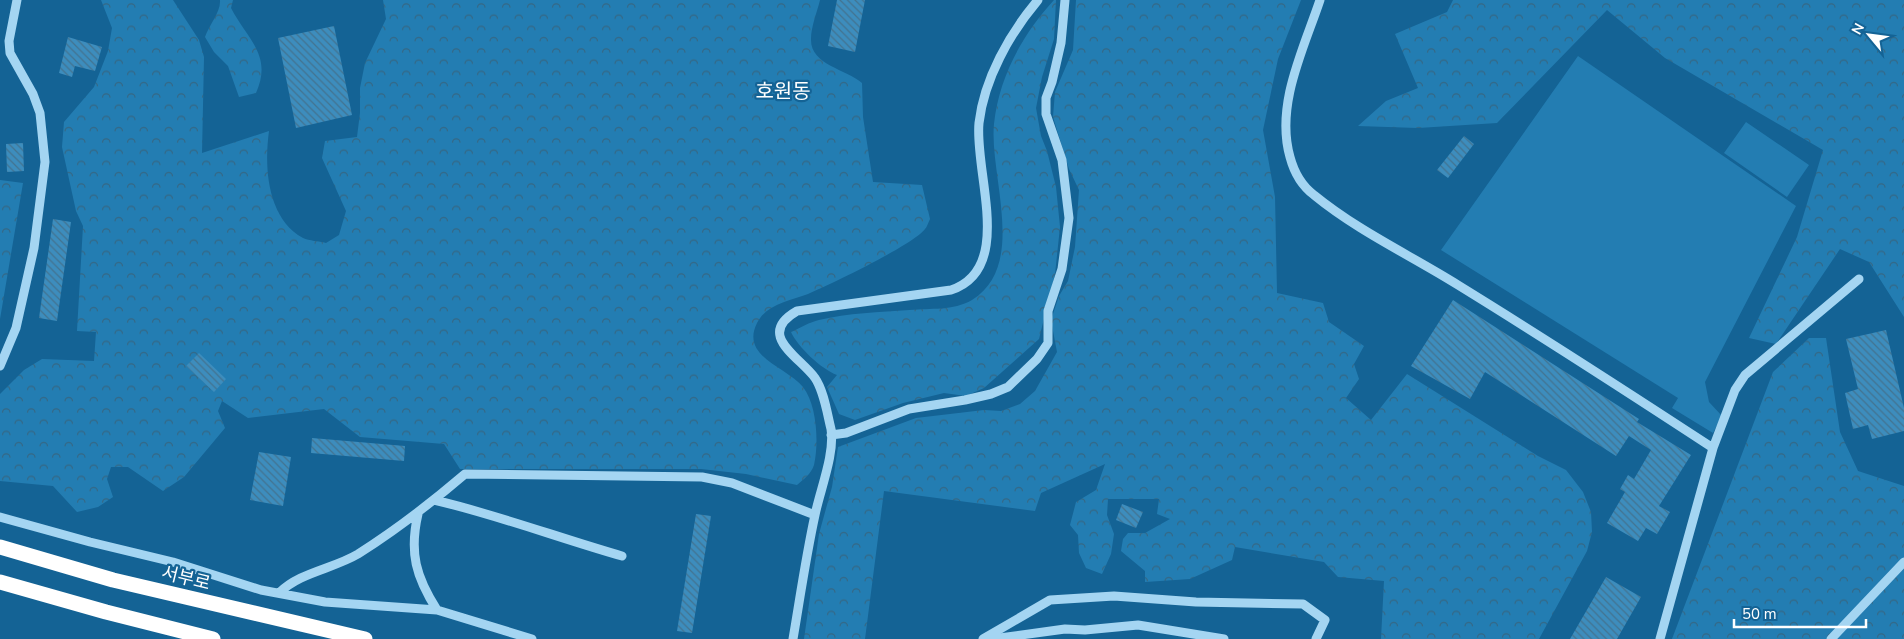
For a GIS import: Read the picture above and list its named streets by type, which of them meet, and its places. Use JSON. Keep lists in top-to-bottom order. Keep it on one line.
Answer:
{"streets":{"highway":["서부로"]},"districts":["호원동"],"scale_bar":"50 m","north":"top left"}
